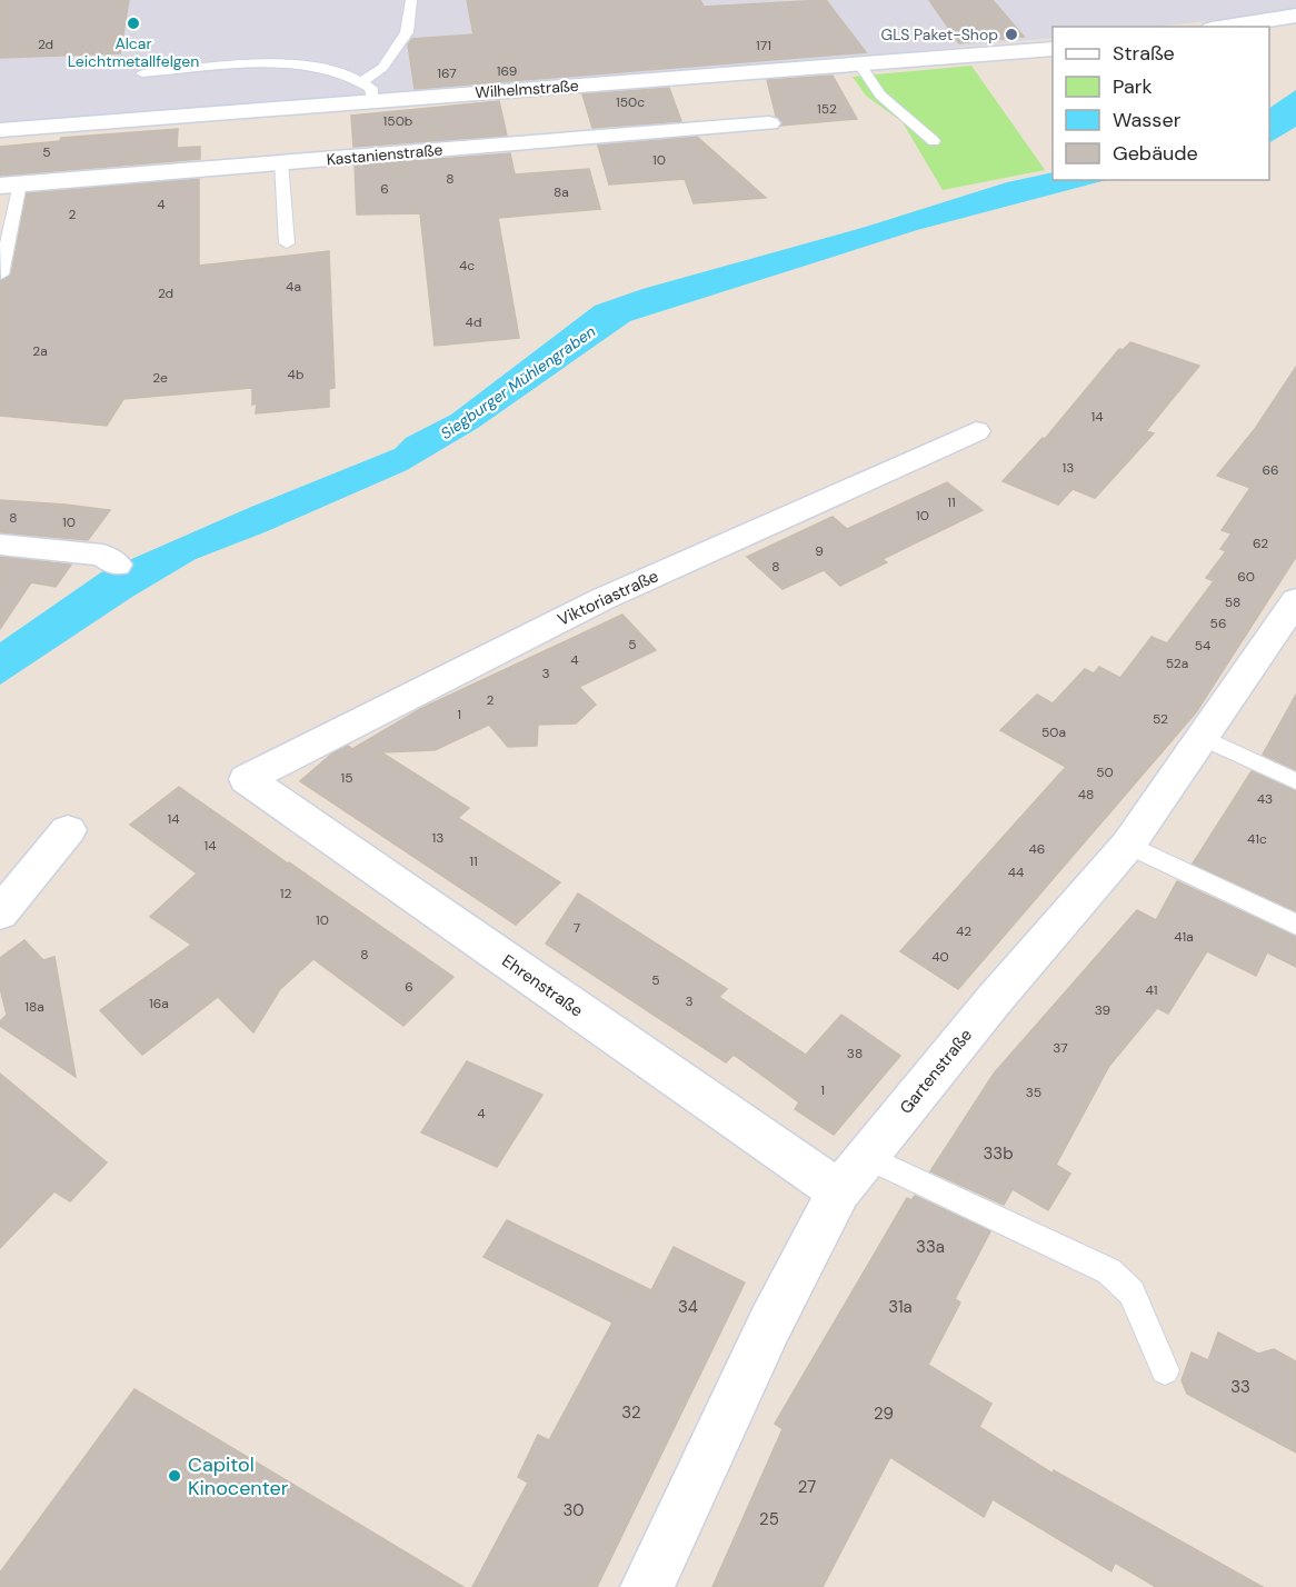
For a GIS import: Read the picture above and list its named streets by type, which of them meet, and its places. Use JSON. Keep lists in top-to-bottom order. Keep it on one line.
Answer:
{"streets":{"street":["Wilhelmstraße","Kastanienstraße","Viktoriastraße","Ehrenstraße","Gartenstraße"]},"crossings":[["Viktoriastraße","Ehrenstraße"],["Ehrenstraße","Gartenstraße"]],"water":["Siegburger Mühlengraben"],"places":["Alcar Leichtmetallfelgen","GLS Paket-Shop","Capitol Kinocenter"],"house_numbers":["2d","171","169","167","150c","152","150b","5","10","8","6","8a","4","2","4c","4a","2d","4d","2a","4b","2e","14","13","66","11","10","8","10","62","9","8","60","58","56","5","54","4","52a","3","2","1","52","50a","50","15","48","43","14","13","41c","14","46","11","44","12","10","7","42","41a","8","40","5","6","41","3","16a","18a","39","37","38","1","35","4","33b","33a","34","31a","33","32","29","27","30","25"],"legend":["Straße","Park","Wasser","Gebäude"]}
